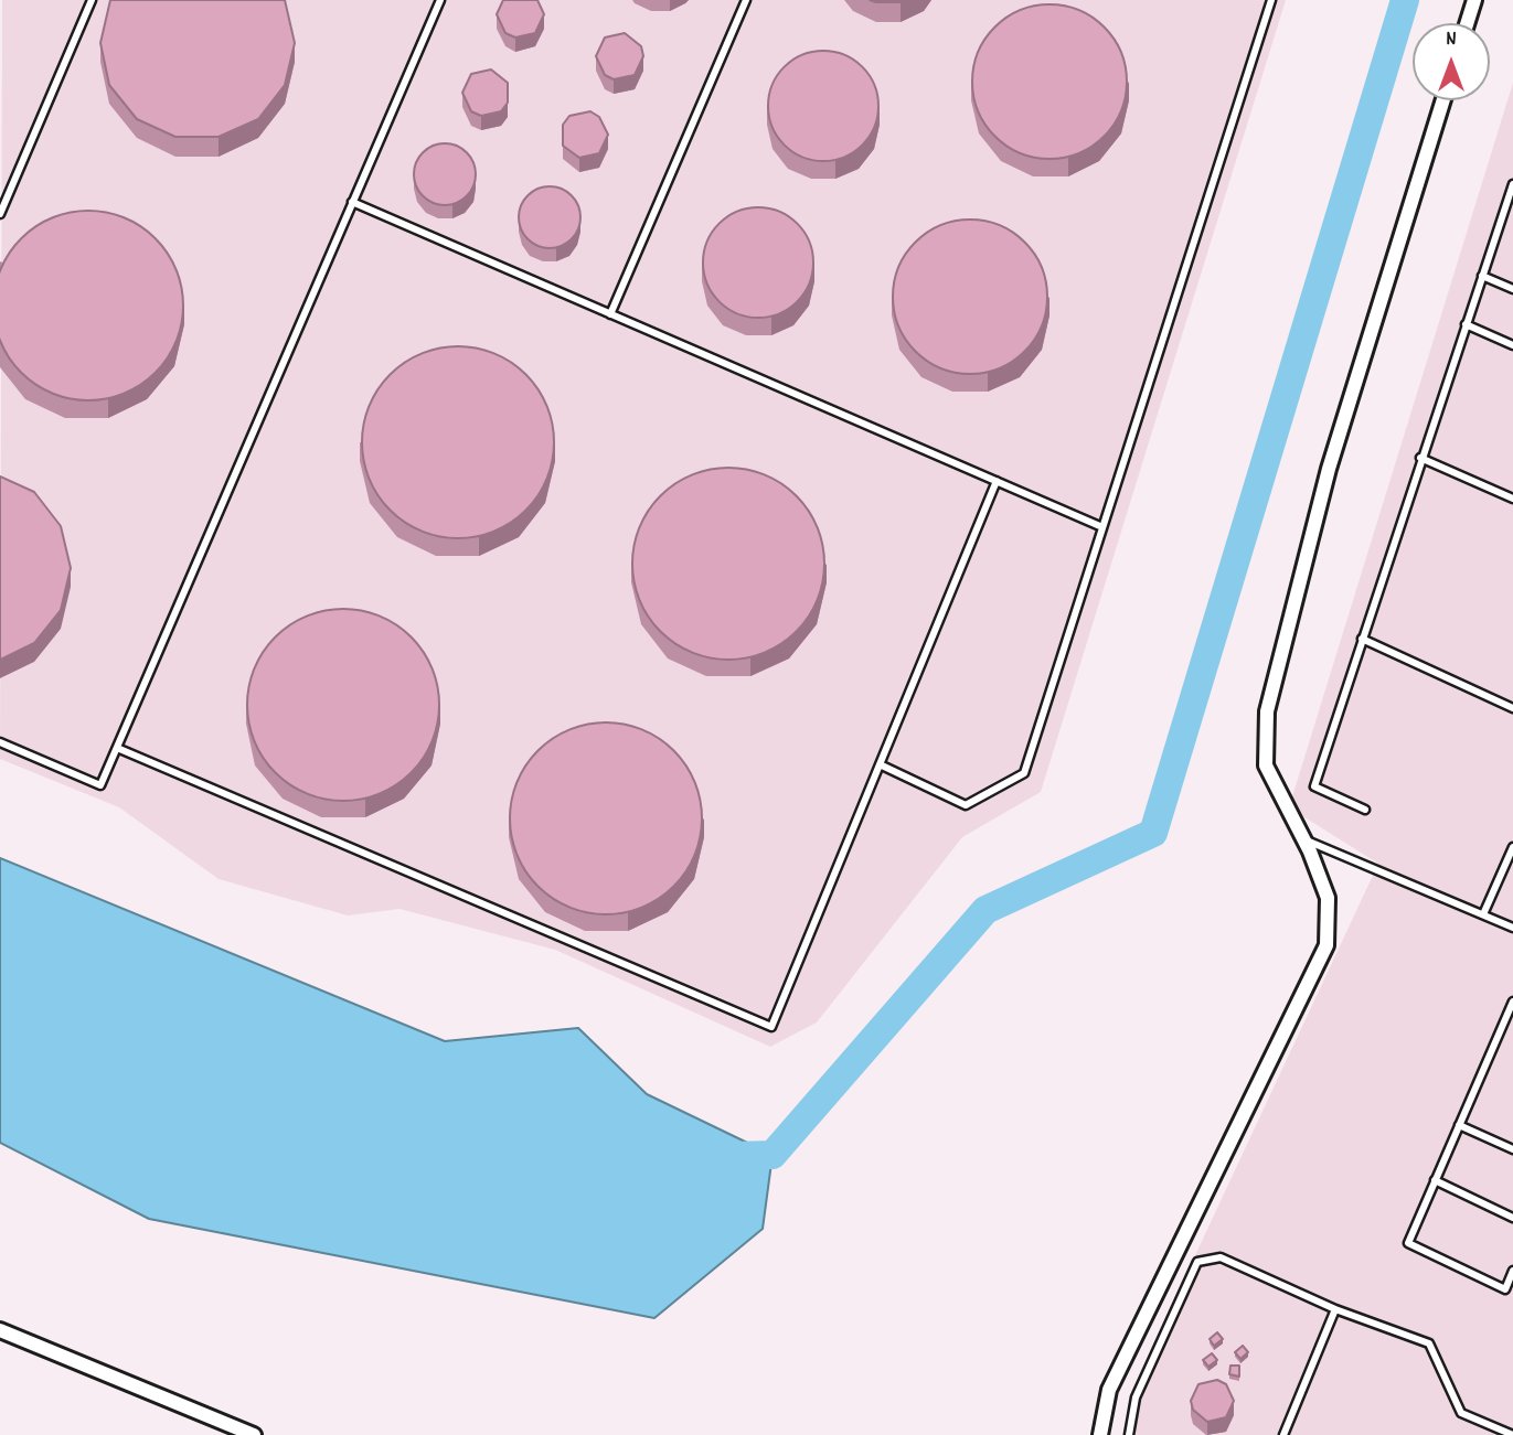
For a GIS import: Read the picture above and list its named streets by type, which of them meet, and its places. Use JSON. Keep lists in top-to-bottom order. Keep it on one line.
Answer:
{"north":"top"}
